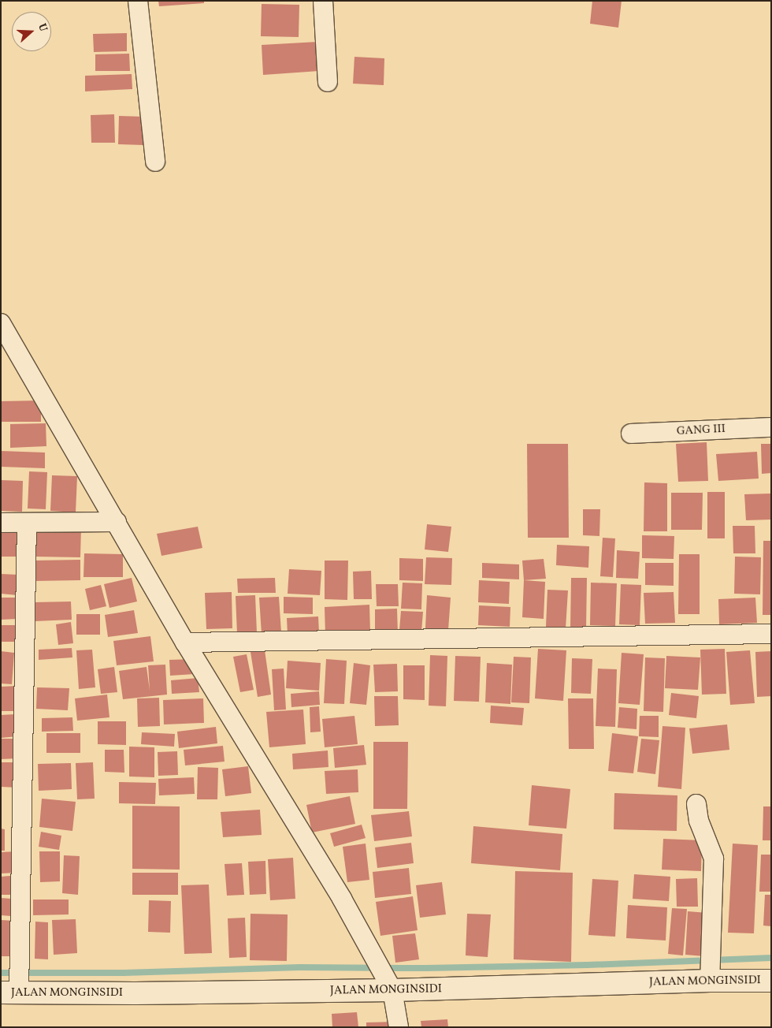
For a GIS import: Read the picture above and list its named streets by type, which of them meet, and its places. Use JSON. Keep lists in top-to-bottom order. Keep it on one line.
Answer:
{"streets":{"main road":["JALAN MONGINSIDI"],"street":["GANG III"]},"north":"right"}
